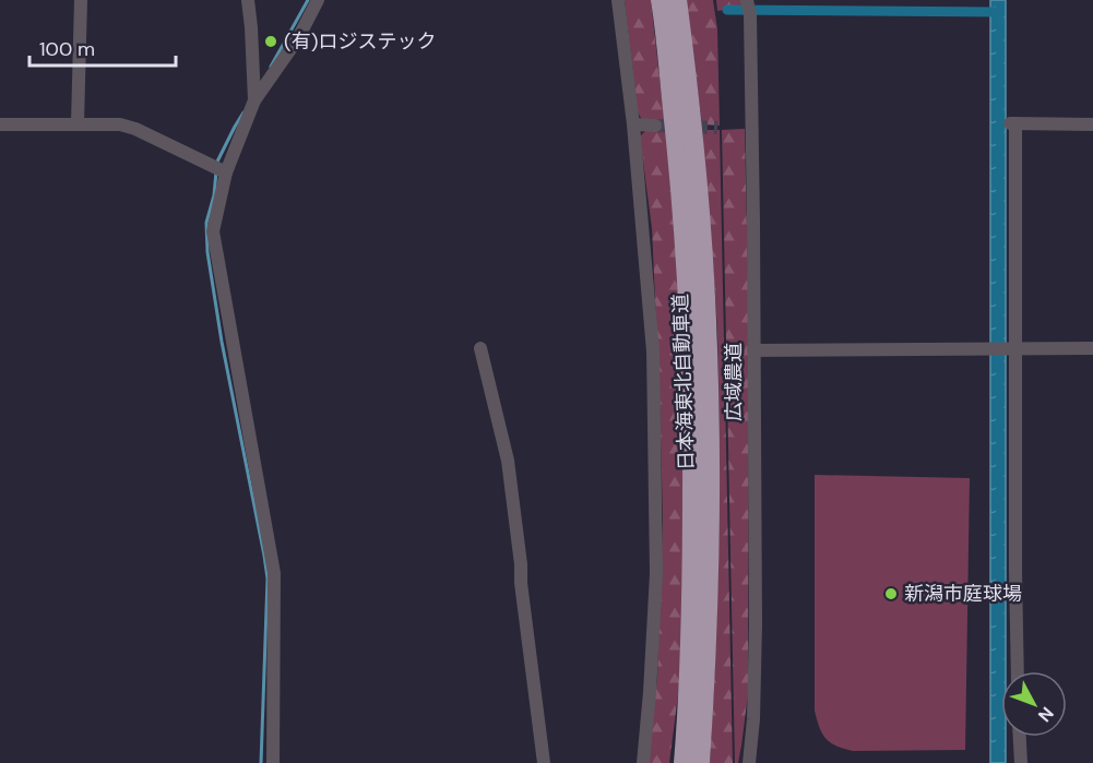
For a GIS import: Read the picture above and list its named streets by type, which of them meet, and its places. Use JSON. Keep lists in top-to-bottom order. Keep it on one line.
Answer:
{"streets":{"highway":["日本海東北自動車道"],"street":["広域農道"]},"places":["(有)ロジステック","新潟市庭球場"],"scale_bar":"100 m","north":"bottom right"}
